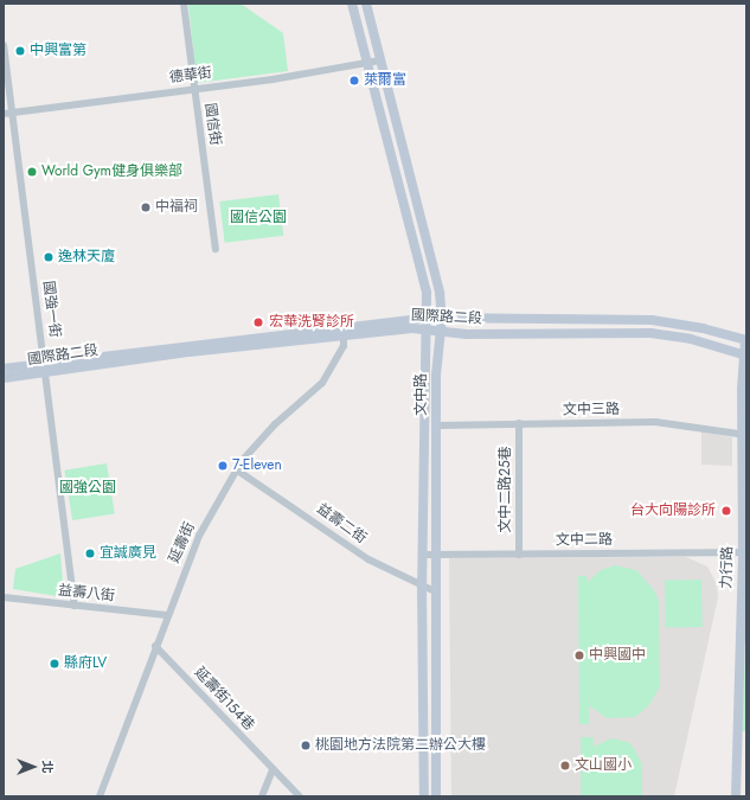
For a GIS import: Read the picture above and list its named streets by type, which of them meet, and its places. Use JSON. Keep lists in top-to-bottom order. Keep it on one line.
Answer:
{"streets":{"street":["德華街","國信街","國強一街","國際路二段","文中路","文中三路","文中二路25巷","益壽二街","文中二路","延壽街","力行路","益壽八街","延壽街154巷"]},"crossings":[["德華街","國信街"],["德華街","國強一街"],["德華街","文中路"],["國強一街","國際路二段"],["國強一街","益壽八街"],["國際路二段","文中路"],["國際路二段","延壽街"],["國際路二段","力行路"],["文中路","文中三路"],["文中路","益壽二街"],["文中路","文中二路"],["文中三路","文中二路25巷"],["文中三路","力行路"],["文中二路25巷","文中二路"],["益壽二街","延壽街"],["文中二路","力行路"],["延壽街","益壽八街"],["延壽街","延壽街154巷"]],"parks":["國信公園","國強公園"],"places":["中興富第","萊爾富","World Gym健身俱樂部","中福祠","逸林天廈","宏華洗腎診所","7-Eleven","台大向陽診所","宜誠廣見","中興國中","縣府LV","桃園地方法院第二辦公大樓","文山國小"],"north":"right"}
